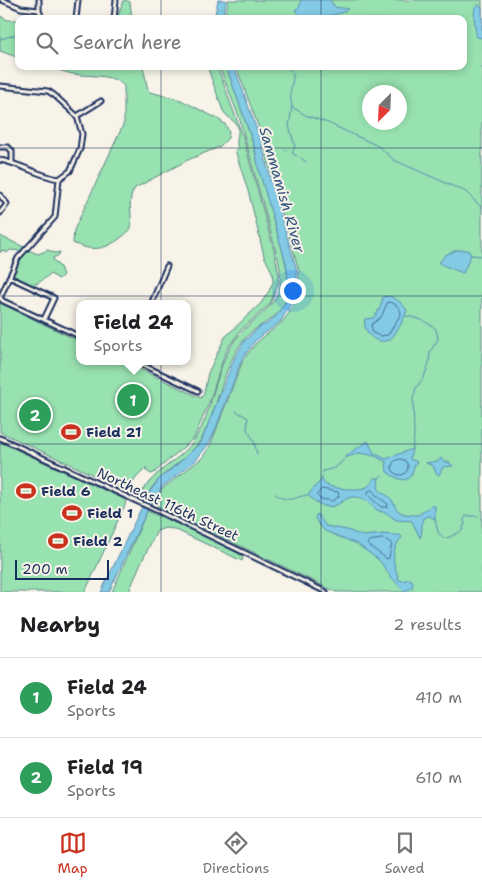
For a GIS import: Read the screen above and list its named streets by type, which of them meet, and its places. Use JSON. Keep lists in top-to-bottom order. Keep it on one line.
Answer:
{"streets":{"street":["Northeast 116th Street"]},"water":["Sammamish River"],"places":{"sports":["Field 21","Field 6","Field 1","Field 2"]},"scale_bar":"200 m","north":"bottom left","page":{"search":"Search here","popup":["Field 24","Sports"],"pins":["1","2"],"scale":"200 m","heading":["Nearby","2 results"],"list":[{"mark":"1","name":"Field 24","note":"Sports","value":"410 m"},{"mark":"2","name":"Field 19","note":"Sports","value":"610 m"}],"nav":["Map","Directions","Saved"]}}
